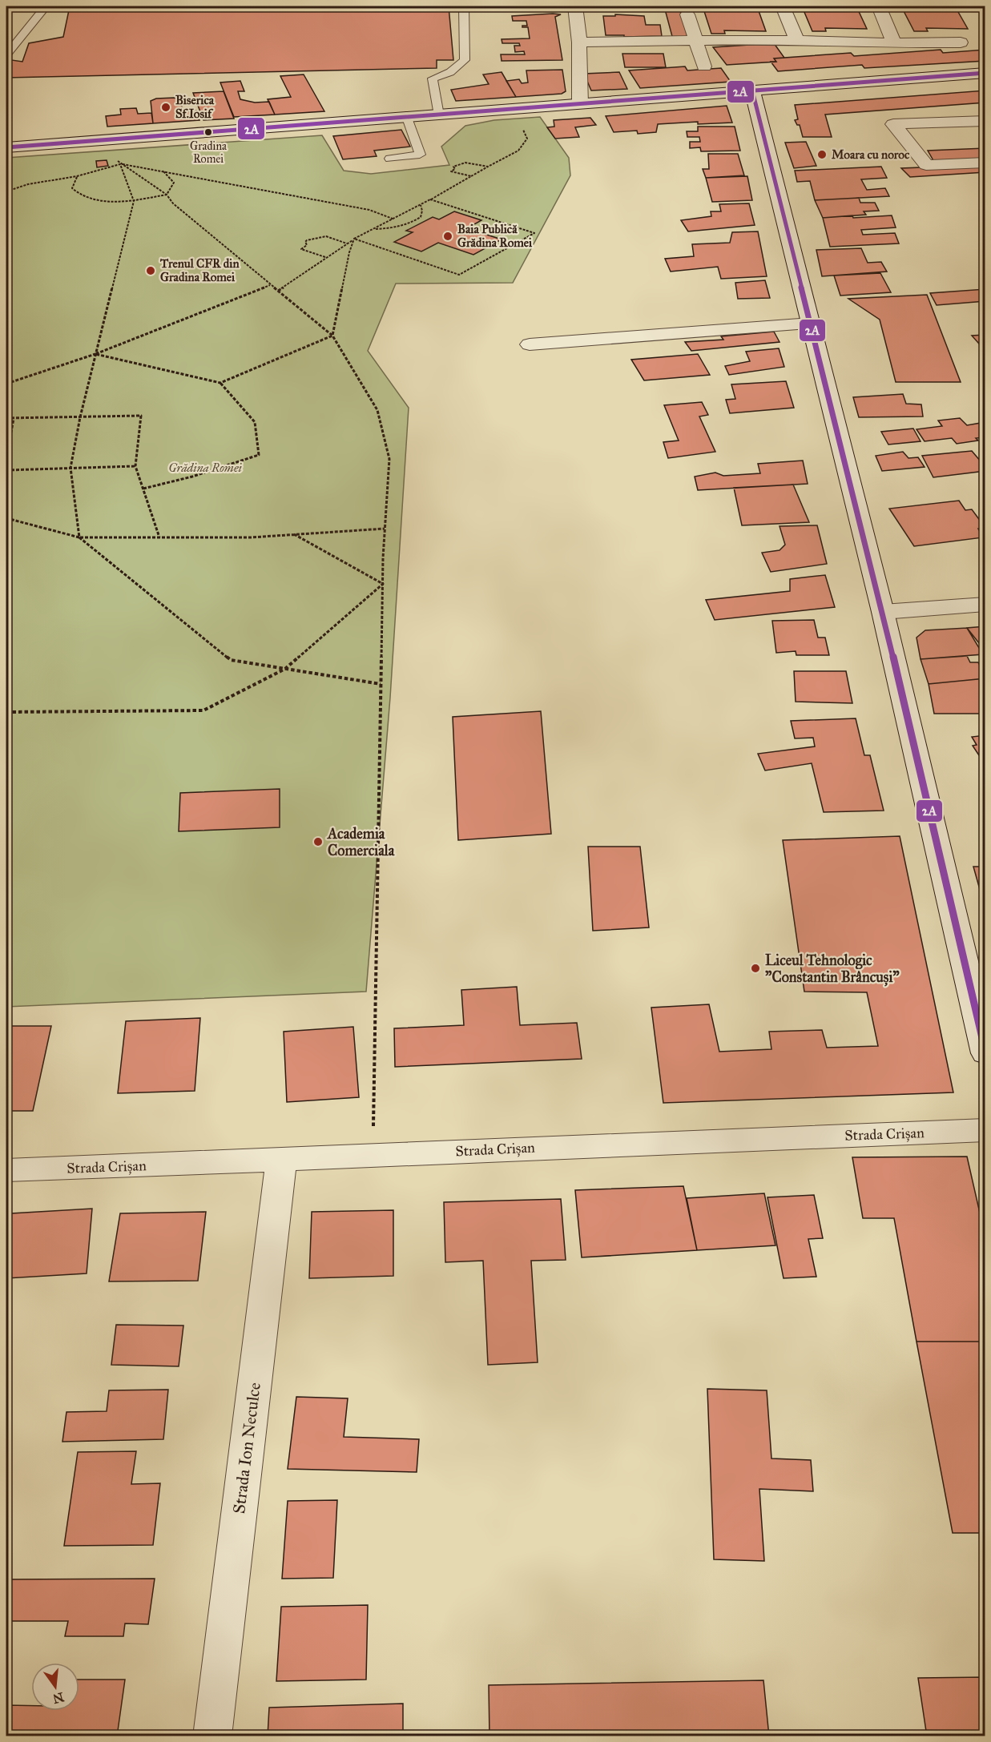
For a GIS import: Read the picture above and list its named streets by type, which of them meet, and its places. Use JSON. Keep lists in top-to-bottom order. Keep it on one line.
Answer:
{"streets":{"street":["Strada Crișan","Strada Ion Neculce"]},"crossings":[["Strada Crișan","Strada Ion Neculce"]],"parks":["Grădina Romei"],"places":["Biserica Sf.Iosif","Gradina Romei","Moara cu noroc","Baia Publică Grădina Romei","Trenul CFR din Gradina Romei","Academia Comerciala","Liceul Tehnologic \"Constantin Brâncuși\""],"lines":["transit line 2A"],"north":"bottom"}
